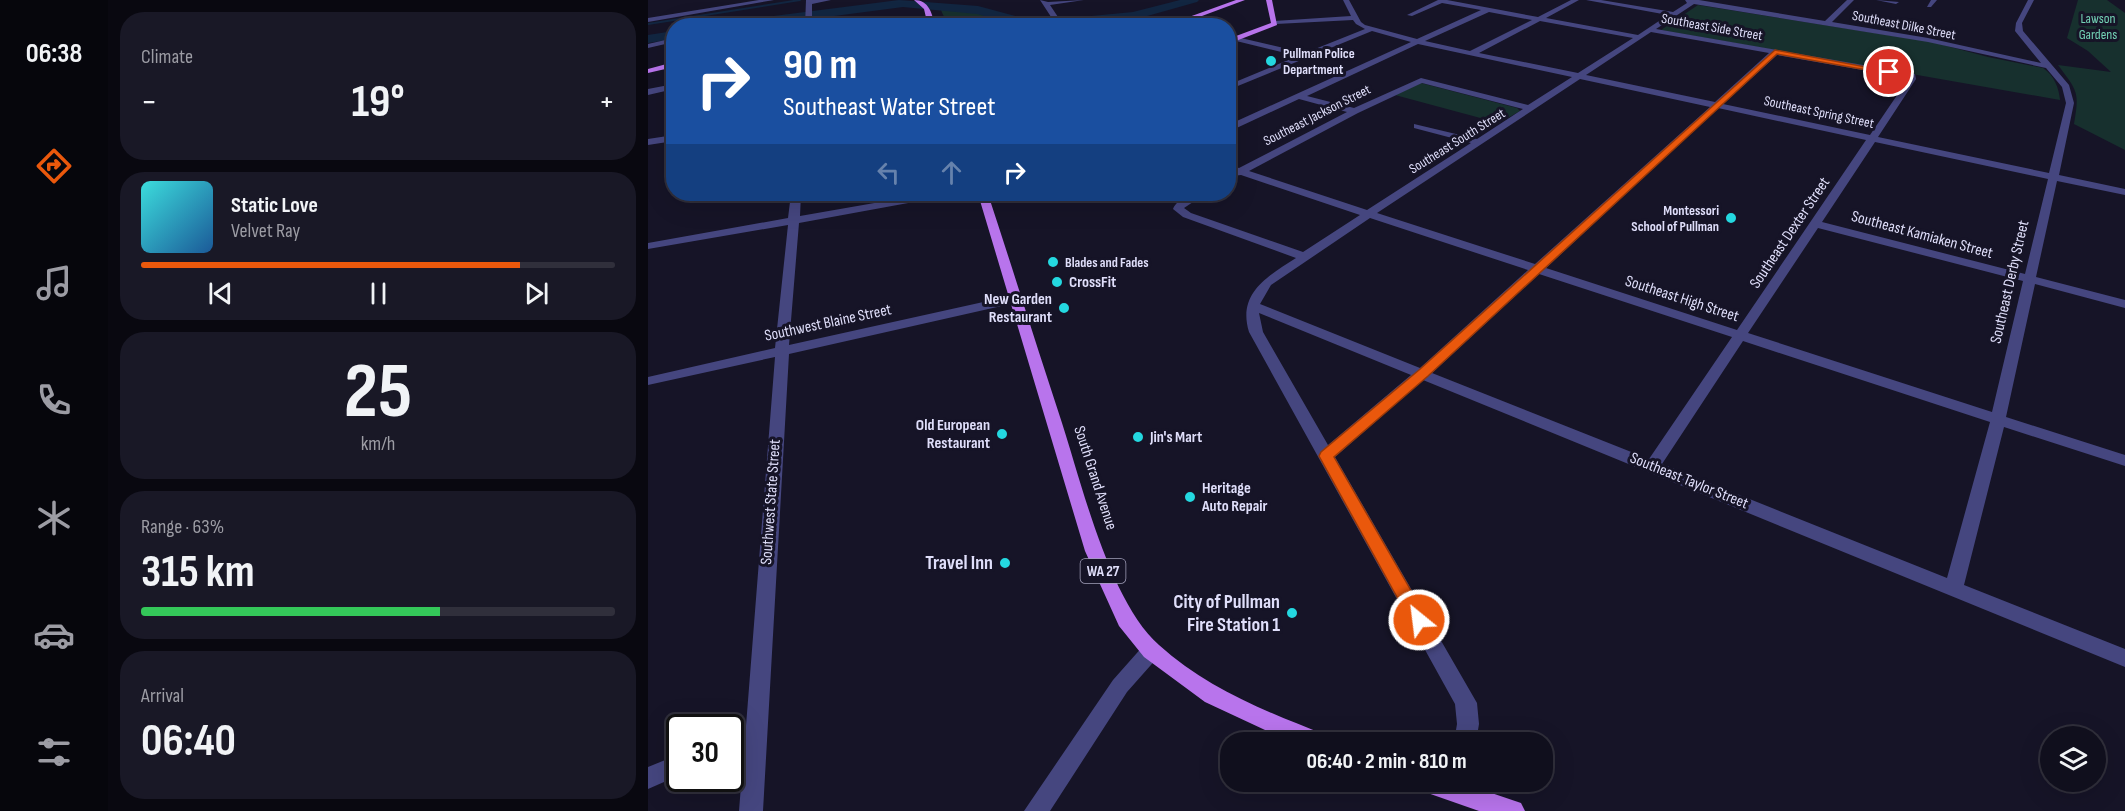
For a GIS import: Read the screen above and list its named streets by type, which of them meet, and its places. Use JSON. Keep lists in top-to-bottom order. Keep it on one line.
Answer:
{"streets":{"main road":["South Grand Avenue","WA 27"],"street":["Southeast Dilke Street","Southeast Side Street","Southeast Spring Street","Southeast Jackson Street","Southeast South Street","Southeast Dexter Street","Southeast Kamiaken Street","Southeast Derby Street","Southeast High Street","Southwest Blaine Street","Southeast Taylor Street","Southwest State Street"]},"crossings":[["Southeast Dilke Street","Southeast South Street"],["Southeast Dilke Street","Southeast Derby Street"],["Southeast Side Street","Southeast South Street"],["Southeast Side Street","Southeast Dexter Street"],["Southeast Spring Street","Southeast South Street"],["Southeast Spring Street","Southeast Dexter Street"],["Southeast Spring Street","Southeast Derby Street"],["Southeast Jackson Street","Southeast South Street"],["Southeast South Street","Southeast High Street"],["Southeast South Street","Southeast Taylor Street"],["Southeast Dexter Street","Southeast Kamiaken Street"],["Southeast Dexter Street","Southeast High Street"],["Southeast Dexter Street","Southeast Taylor Street"],["Southeast Kamiaken Street","Southeast Derby Street"],["Southeast Derby Street","Southeast High Street"],["Southeast Derby Street","Southeast Taylor Street"],["Southwest Blaine Street","South Grand Avenue"],["Southwest Blaine Street","Southwest State Street"]],"parks":["Lawson Gardens"],"places":["Pullman Police Department","Montessori School of Pullman","Blades and Fades","CrossFit","New Garden Restaurant","Old European Restaurant","Jin's Mart","Heritage Auto Repair","Travel Inn","City of Pullman Fire Station 1"],"page":{"tabs":"06:38","tile":["Climate",["25","km/h"],["Range · 63%","315 km"],["Arrival","06:40"]],"turn":["90 m","Southeast Water Street"],"heat":["−","19°","+"],"song":["Static Love","Velvet Ray"],"limit":"30","trip":"06:40 · 2 min · 810 m"}}
